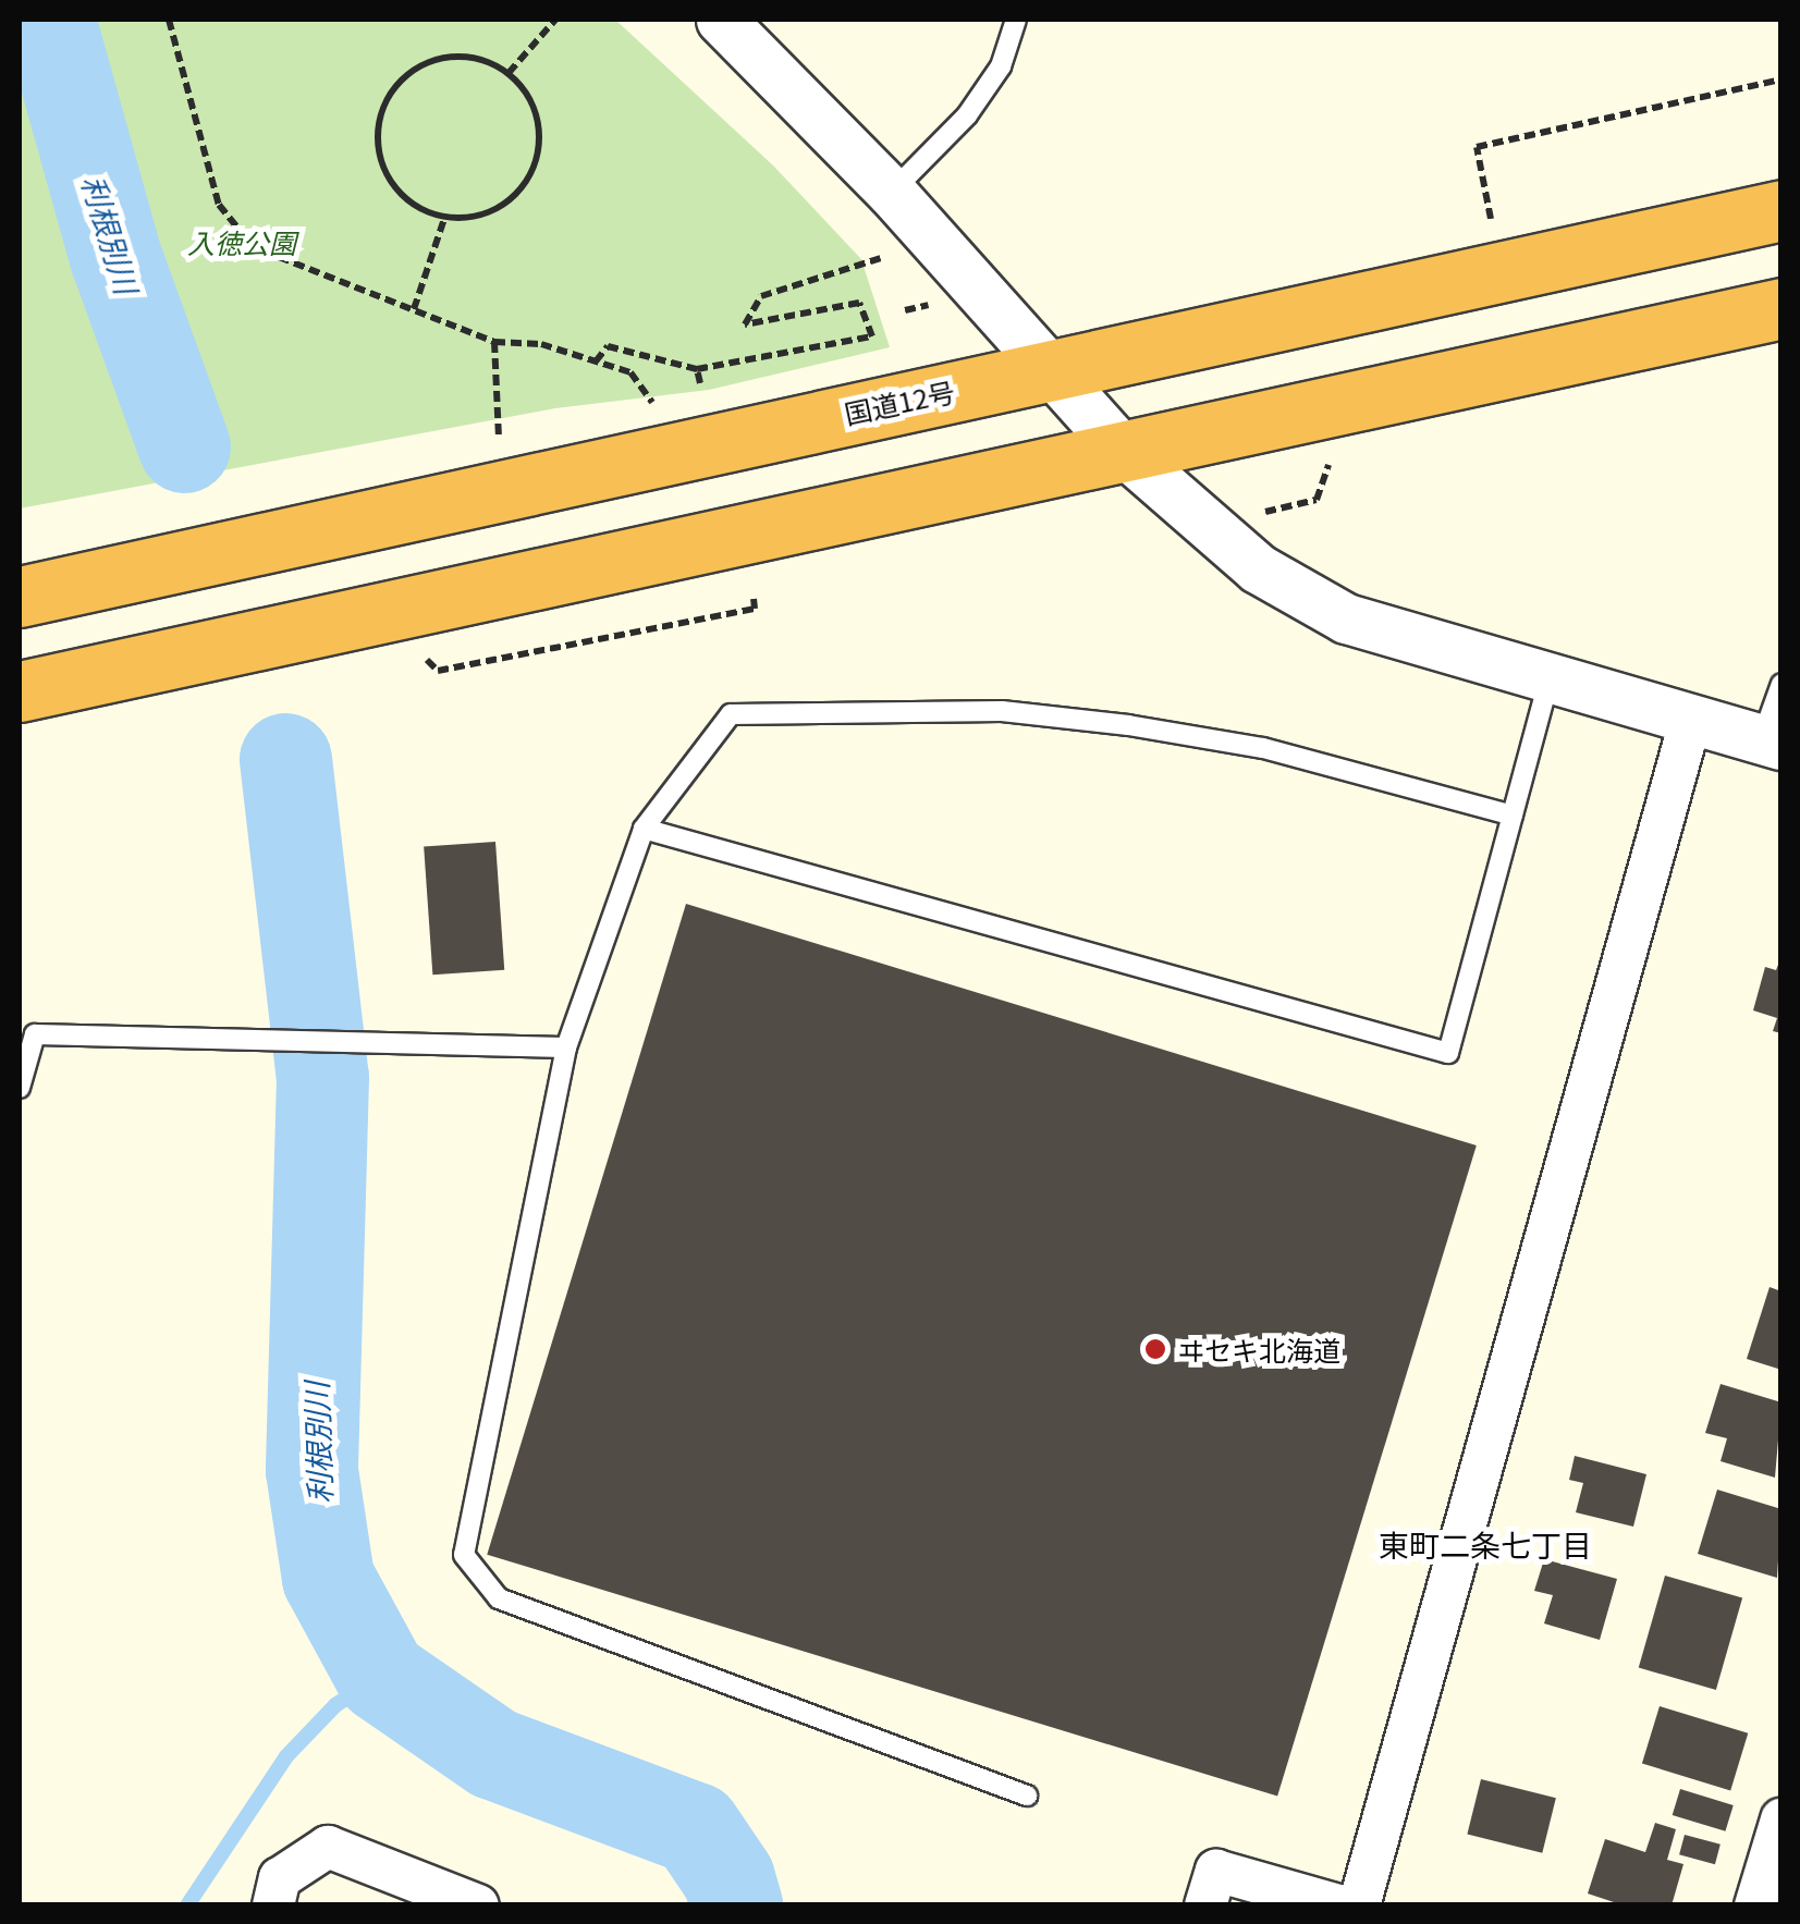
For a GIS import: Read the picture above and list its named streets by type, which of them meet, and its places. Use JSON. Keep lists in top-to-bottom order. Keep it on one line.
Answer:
{"streets":{"highway":["国道12号"]},"districts":["東町二条七丁目"],"water":["利根別川"],"parks":["入徳公園"],"places":["ヰセキ北海道"]}
